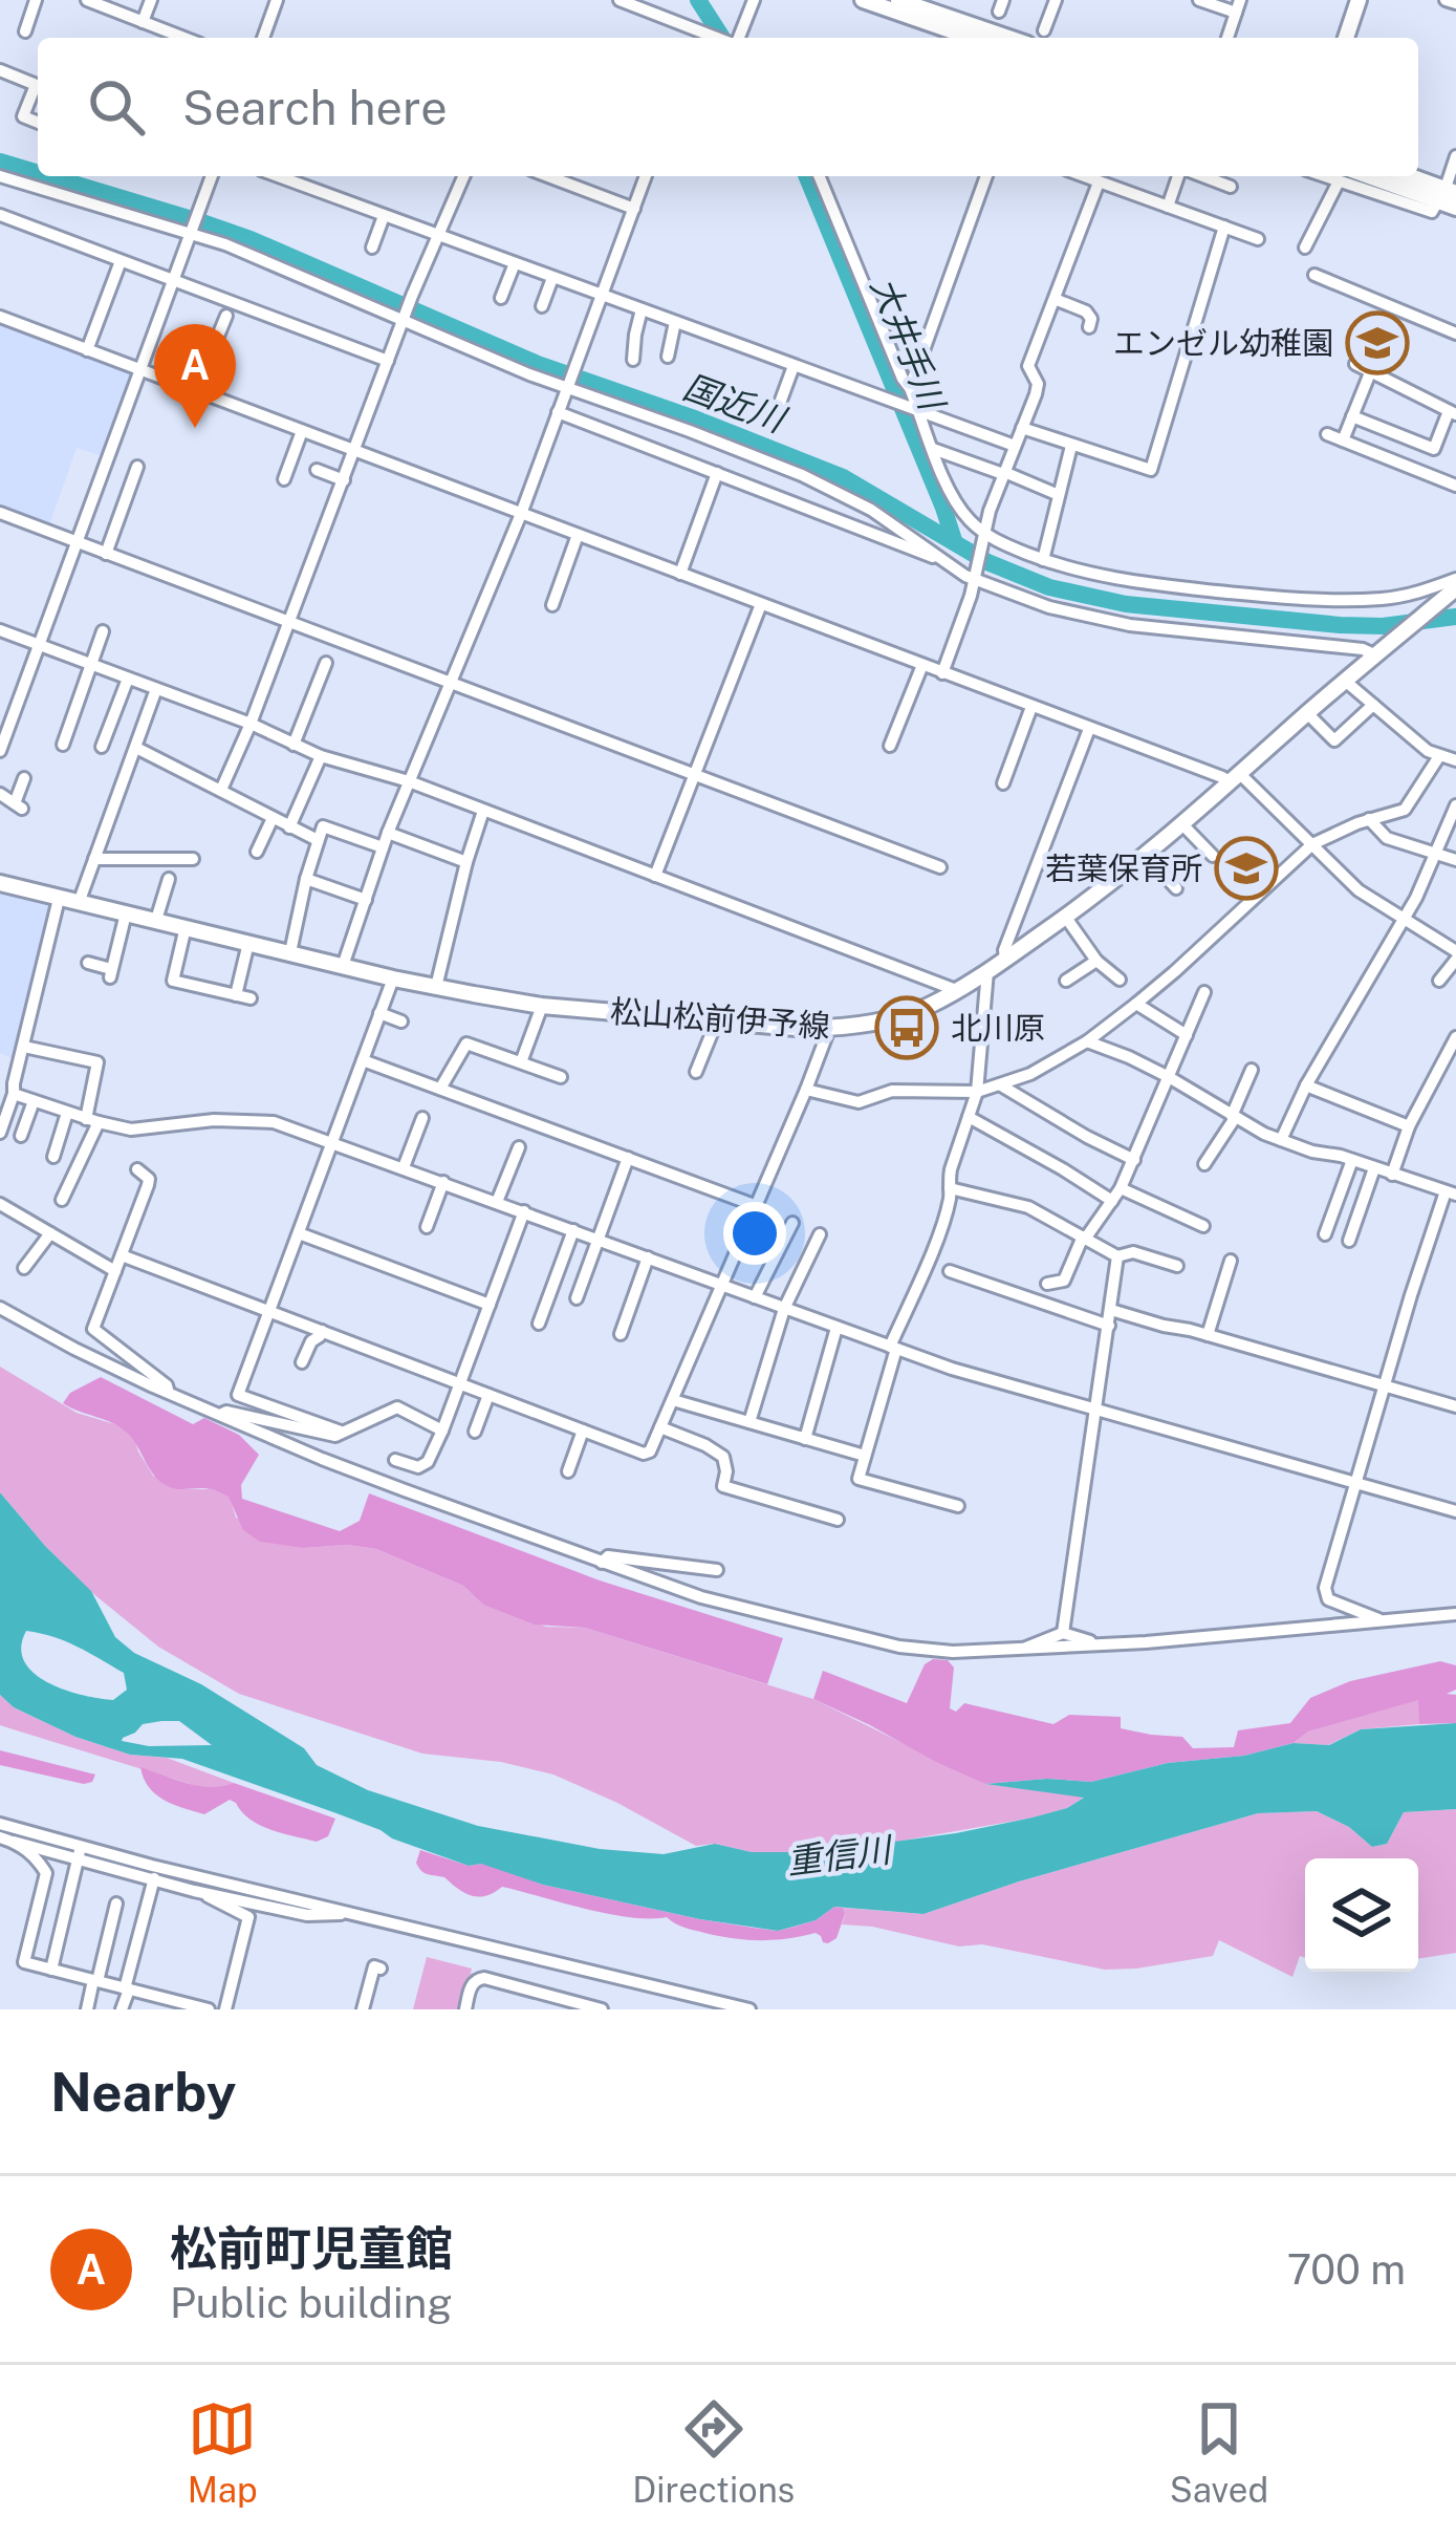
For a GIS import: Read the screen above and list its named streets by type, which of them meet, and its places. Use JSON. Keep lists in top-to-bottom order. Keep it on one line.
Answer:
{"streets":{"main road":["松山松前伊予線"]},"water":["大井手川","国近川","重信川"],"places":{"school or university":["エンゼル幼稚園","若葉保育所"],"bus stop":["北川原"]},"page":{"search":"Search here","pins":"A","heading":"Nearby","list":[{"mark":"A","name":"松前町児童館","note":"Public building","value":"700 m"}],"nav":["Map","Directions","Saved"]}}
